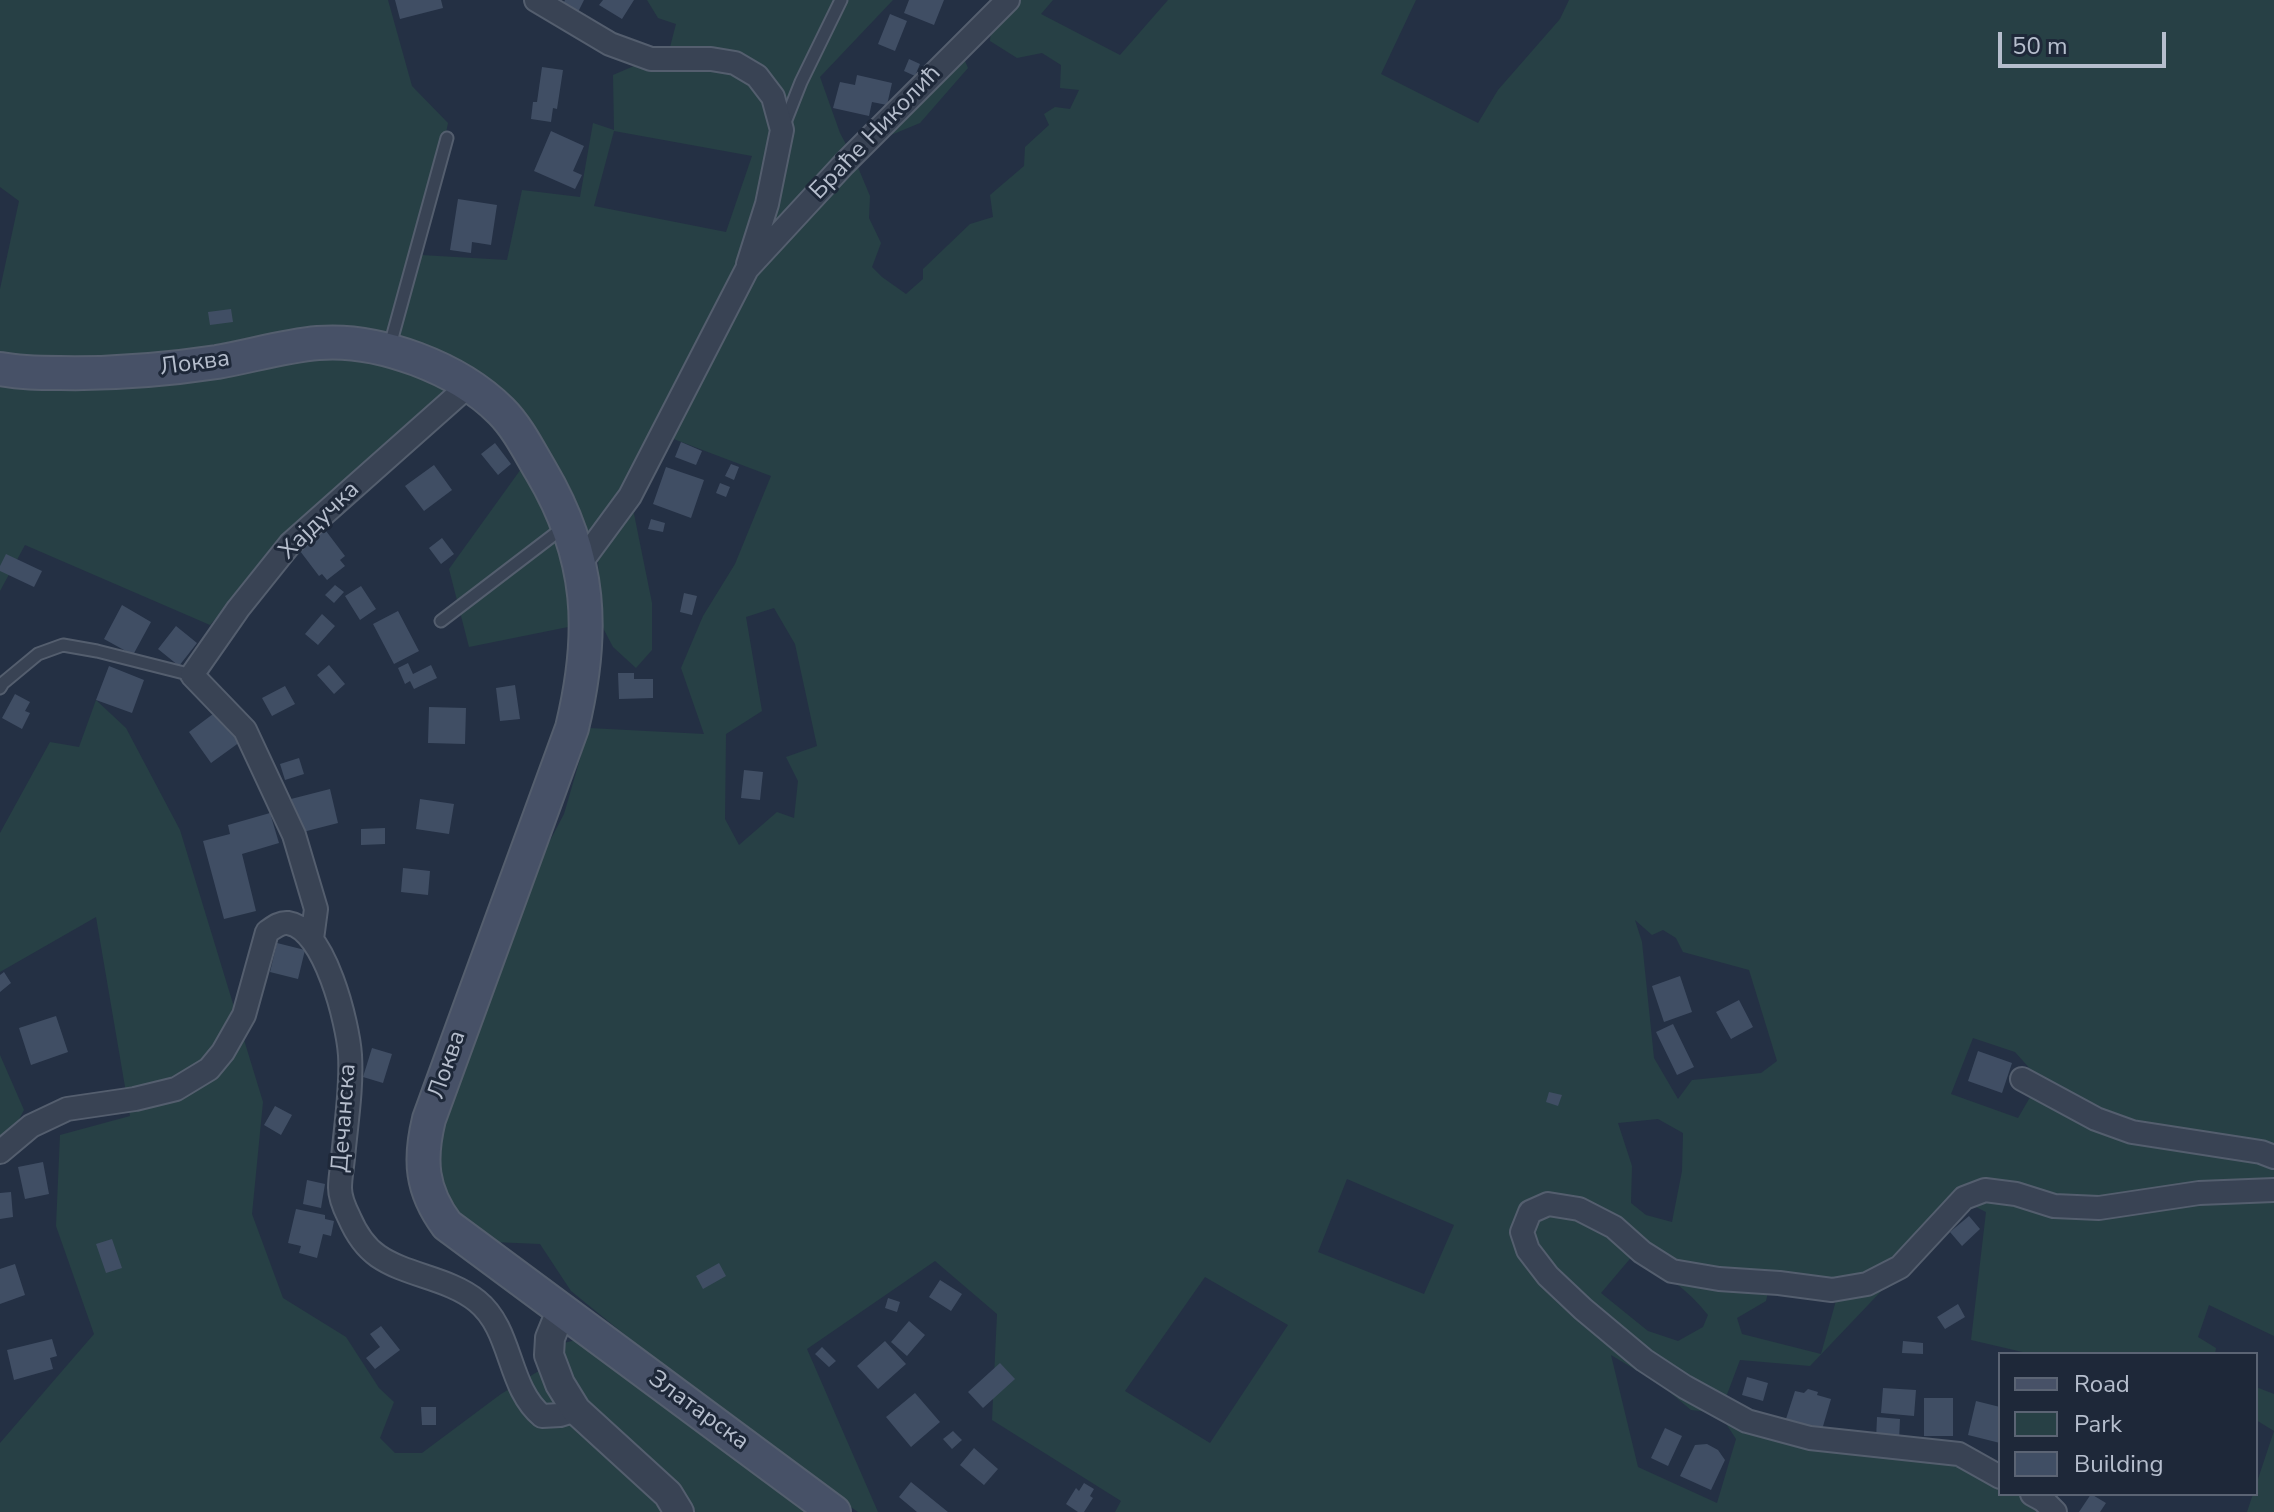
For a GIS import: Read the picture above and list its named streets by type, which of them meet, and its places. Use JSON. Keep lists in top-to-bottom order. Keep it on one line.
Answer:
{"streets":{"main road":["Локва","Златарска"],"street":["Браће Николић","Хајдучка","Дечанска"]},"crossings":[["Браће Николић","Локва"],["Локва","Хајдучка"],["Локва","Златарска"]],"legend":["Road","Park","Building"],"scale_bar":"50 m"}
